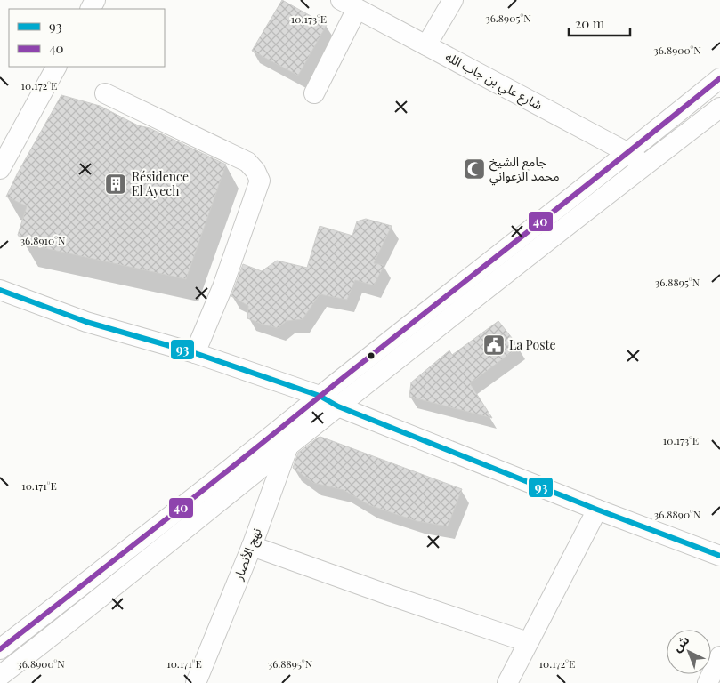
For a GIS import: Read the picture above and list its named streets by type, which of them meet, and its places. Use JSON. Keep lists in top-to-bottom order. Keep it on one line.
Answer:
{"streets":{"street":["شارع علي بن جاب الله","نهج الأنصار"]},"places":{"mosque":["جامع الشيخ محمد الزغواني"],"building":["Résidence El Ayech"],"public building":["La Poste"]},"lines":["transit line 40","transit line 93"],"legend":["93","40"],"scale_bar":"20 m","north":"top left","coordinates":["36.8905°N","10.173°E","36.8900°N","10.172°E","36.8910°N","36.8895°N","10.171°E","36.8890°N"]}
